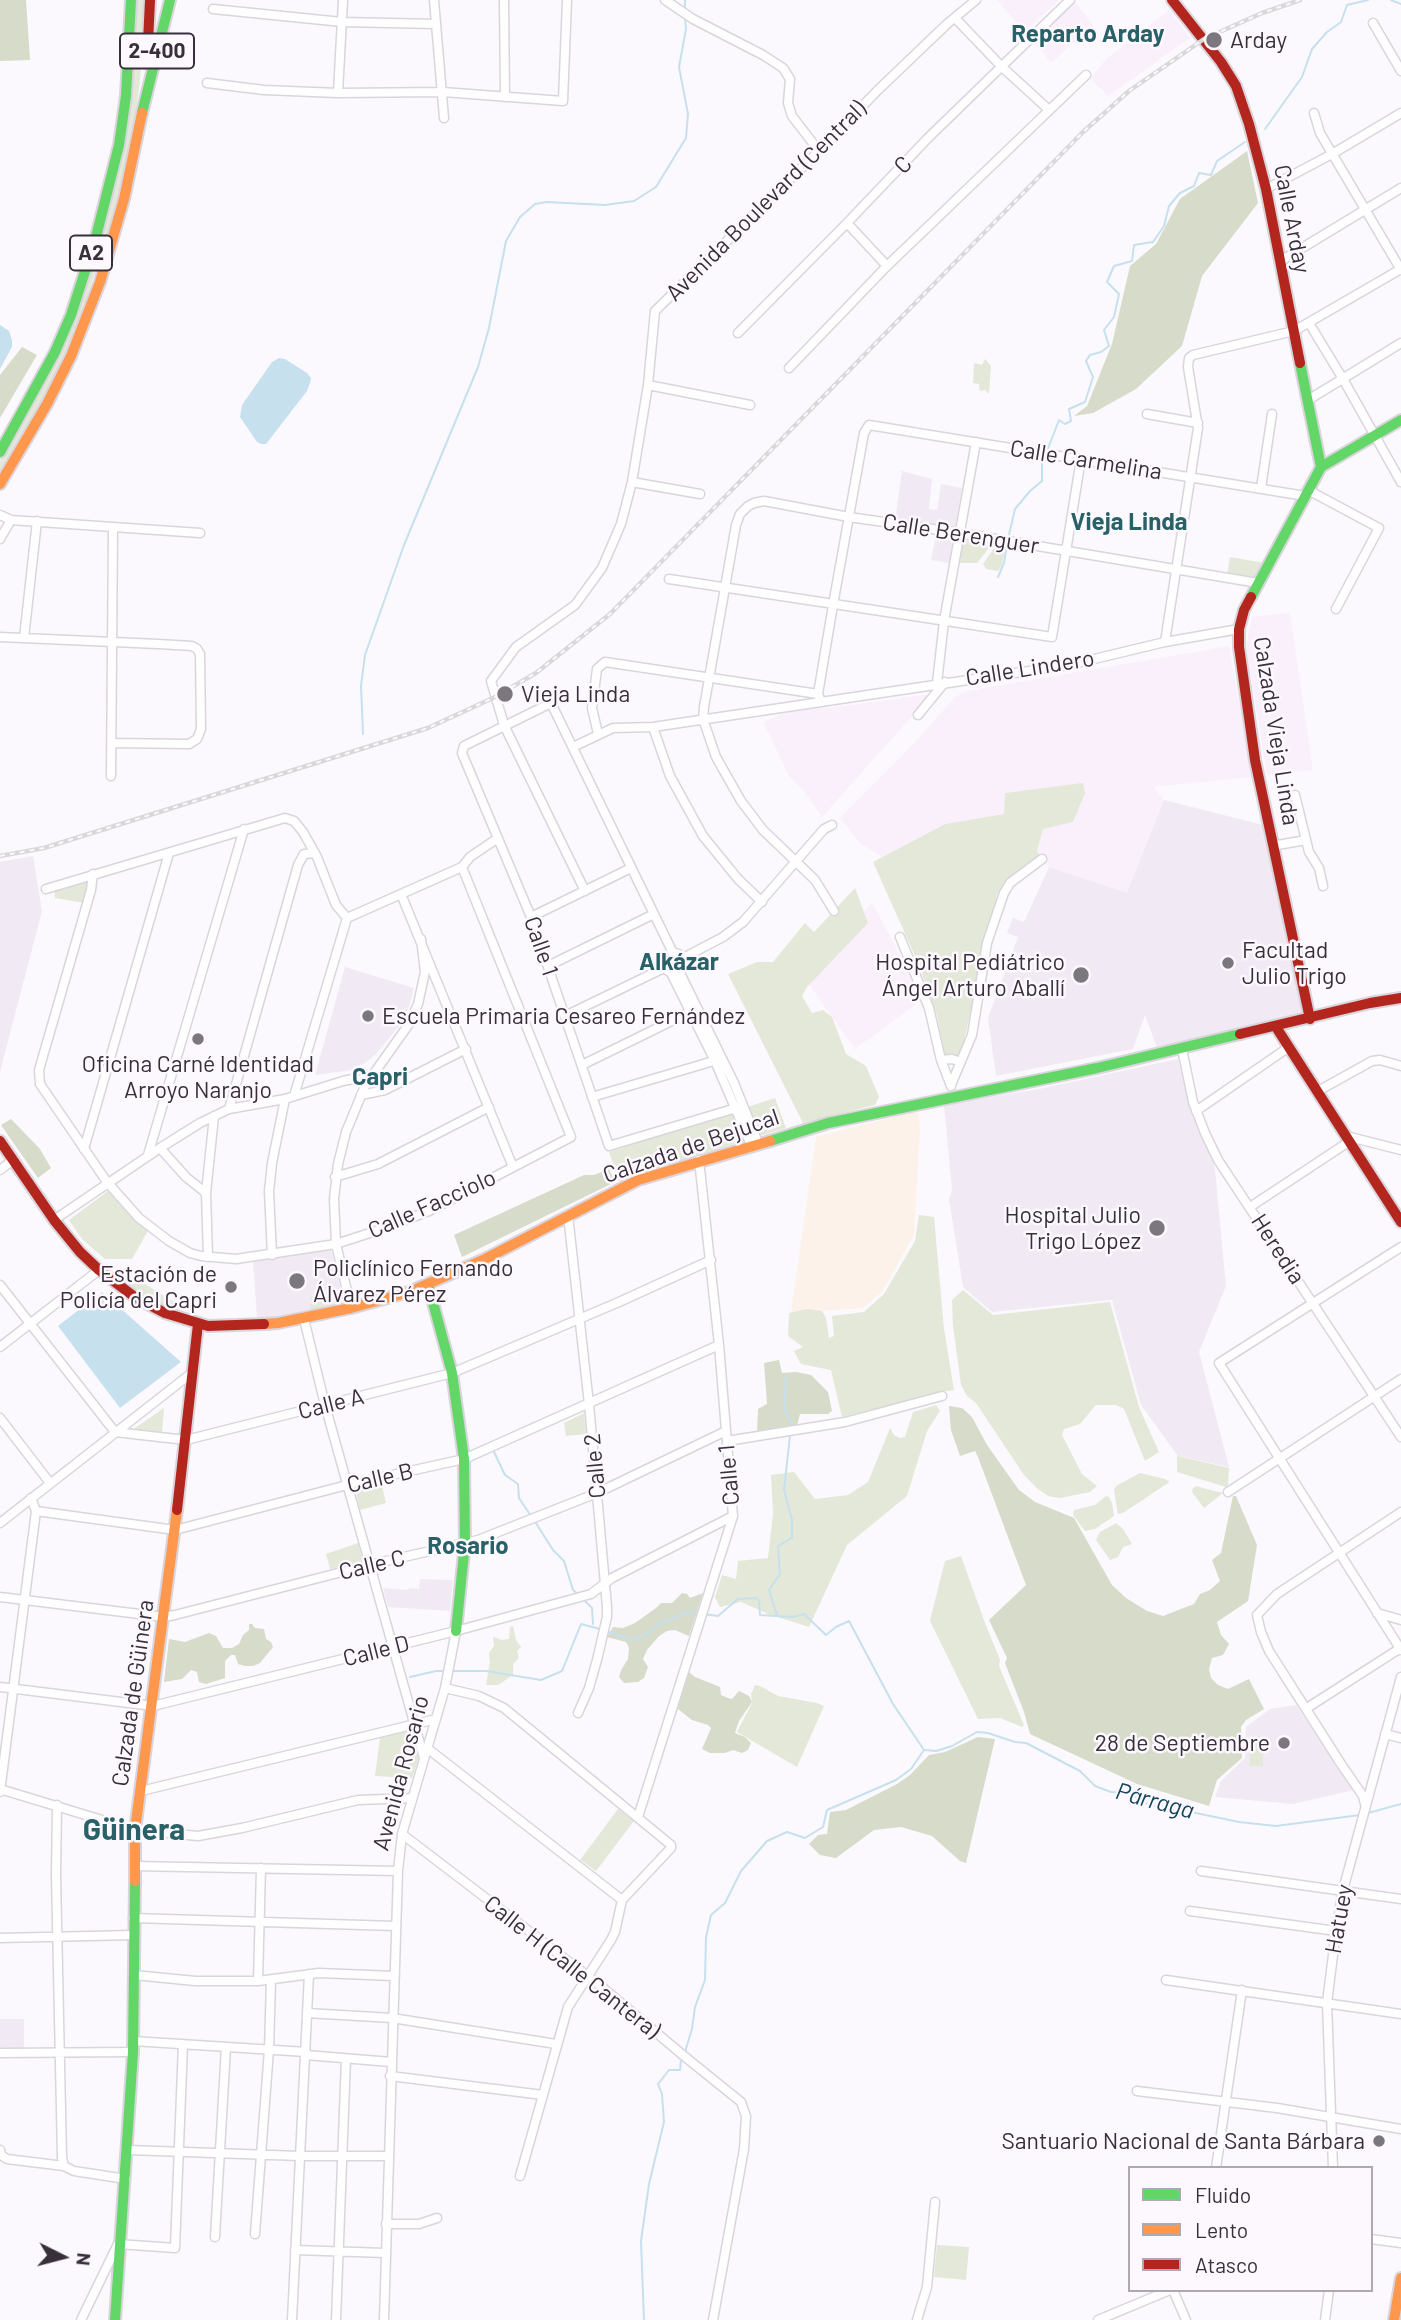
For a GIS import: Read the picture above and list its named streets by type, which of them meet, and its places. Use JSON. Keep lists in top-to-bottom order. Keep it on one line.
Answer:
{"streets":{"main road":["2-400","Calle Arday","A2","Calzada Vieja Linda","Calzada de Bejucal","Calzada de Güinera","Avenida Rosario"],"street":["C","Avenida Boulevard (Central)","Calle Carmelina","Calle Berenguer","Calle Lindero","Calle 1","Calle Facciolo","Heredia","Calle A","Calle 2","Calle B","Calle C","Calle D","Hatuey","Calle H (Calle Cantera)"]},"crossings":[["2-400","A2"],["Avenida Boulevard (Central)","Calle 1"],["Calle Arday","Calzada Vieja Linda"],["Calle Carmelina","Calle Berenguer"],["Calle Carmelina","Calzada Vieja Linda"],["Calle Berenguer","Calzada Vieja Linda"],["Calle Lindero","Calzada Vieja Linda"],["Calzada Vieja Linda","Calzada de Bejucal"],["Calle 1","Calzada de Bejucal"],["Calle 1","Calle A"],["Calle 1","Calle B"],["Calle 1","Calle C"],["Calle 1","Calle D"],["Calzada de Bejucal","Heredia"],["Calzada de Bejucal","Calle 2"],["Calzada de Bejucal","Calzada de Güinera"],["Calzada de Bejucal","Avenida Rosario"],["Calle A","Calle 2"],["Calle A","Calzada de Güinera"],["Calle A","Avenida Rosario"],["Calle 2","Calle B"],["Calle 2","Calle C"],["Calle 2","Calle D"],["Calle B","Calzada de Güinera"],["Calle B","Avenida Rosario"],["Calle C","Calzada de Güinera"],["Calle C","Avenida Rosario"],["Calle D","Calzada de Güinera"],["Calle D","Avenida Rosario"],["Avenida Rosario","Calle H (Calle Cantera)"]],"districts":["Reparto Arday","Vieja Linda","Alkázar","Capri","Rosario","Güinera"],"water":["Párraga"],"places":["Arday","Vieja Linda","Facultad Julio Trigo","Hospital Pediátrico Ángel Arturo Aballí","Escuela Primaria Cesareo Fernández","Oficina Carné Identidad Arroyo Naranjo","Hospital Julio Trigo López","Policlínico Fernando Álvarez Pérez","Estación de Policía del Capri","28 de Septiembre","Santuario Nacional de Santa Bárbara"],"legend":["Fluido","Lento","Atasco"],"north":"right"}
